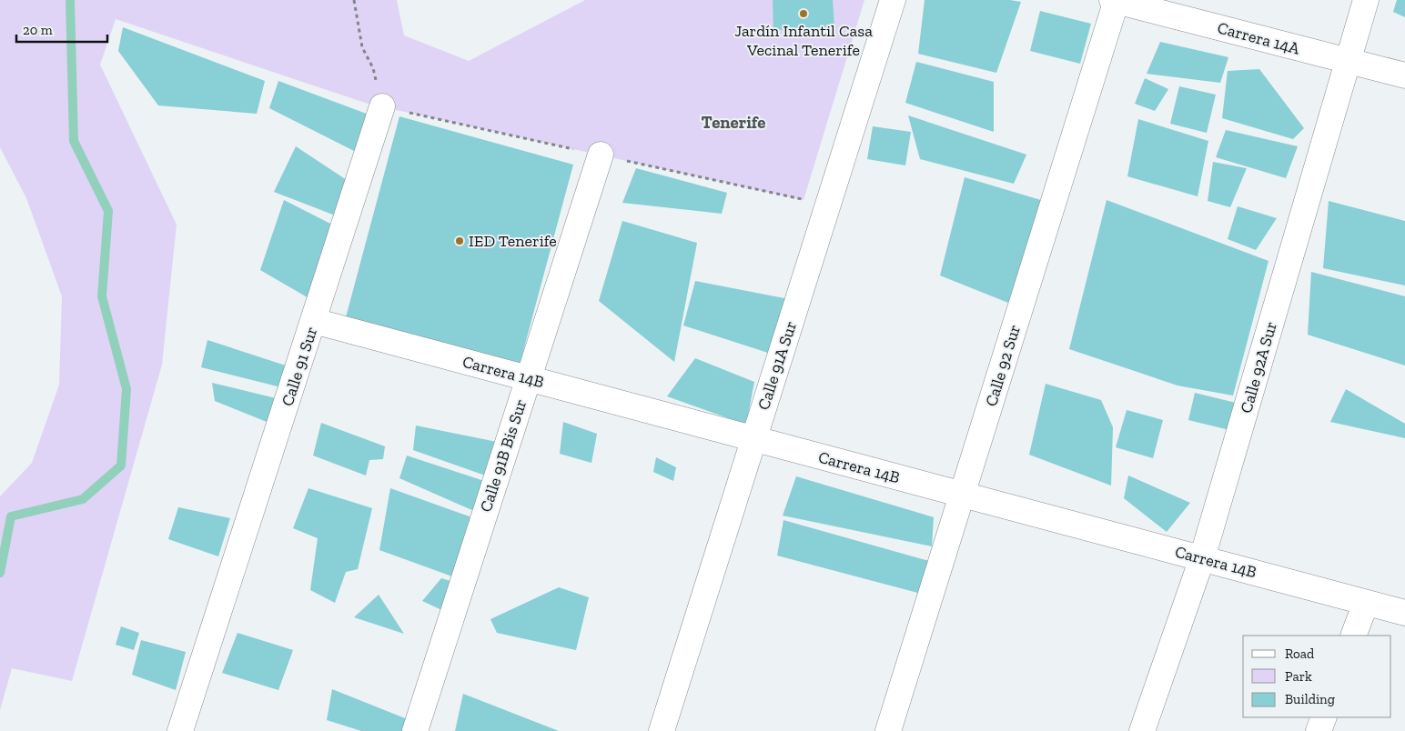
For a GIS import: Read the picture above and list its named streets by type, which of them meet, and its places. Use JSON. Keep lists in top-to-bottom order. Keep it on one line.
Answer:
{"streets":{"street":["Carrera 14A","Calle 91A Sur","Calle 92 Sur","Calle 91 Sur","Calle 92A Sur","Carrera 14B","Calle 91B Bis Sur"]},"crossings":[["Carrera 14A","Calle 92 Sur"],["Carrera 14A","Calle 92A Sur"],["Calle 91A Sur","Carrera 14B"],["Calle 92 Sur","Carrera 14B"],["Calle 91 Sur","Carrera 14B"],["Calle 92A Sur","Carrera 14B"],["Carrera 14B","Calle 91B Bis Sur"]],"districts":["Tenerife"],"places":["Jardín Infantil Casa Vecinal Tenerife","IED Tenerife"],"legend":["Road","Park","Building"],"scale_bar":"20 m"}
